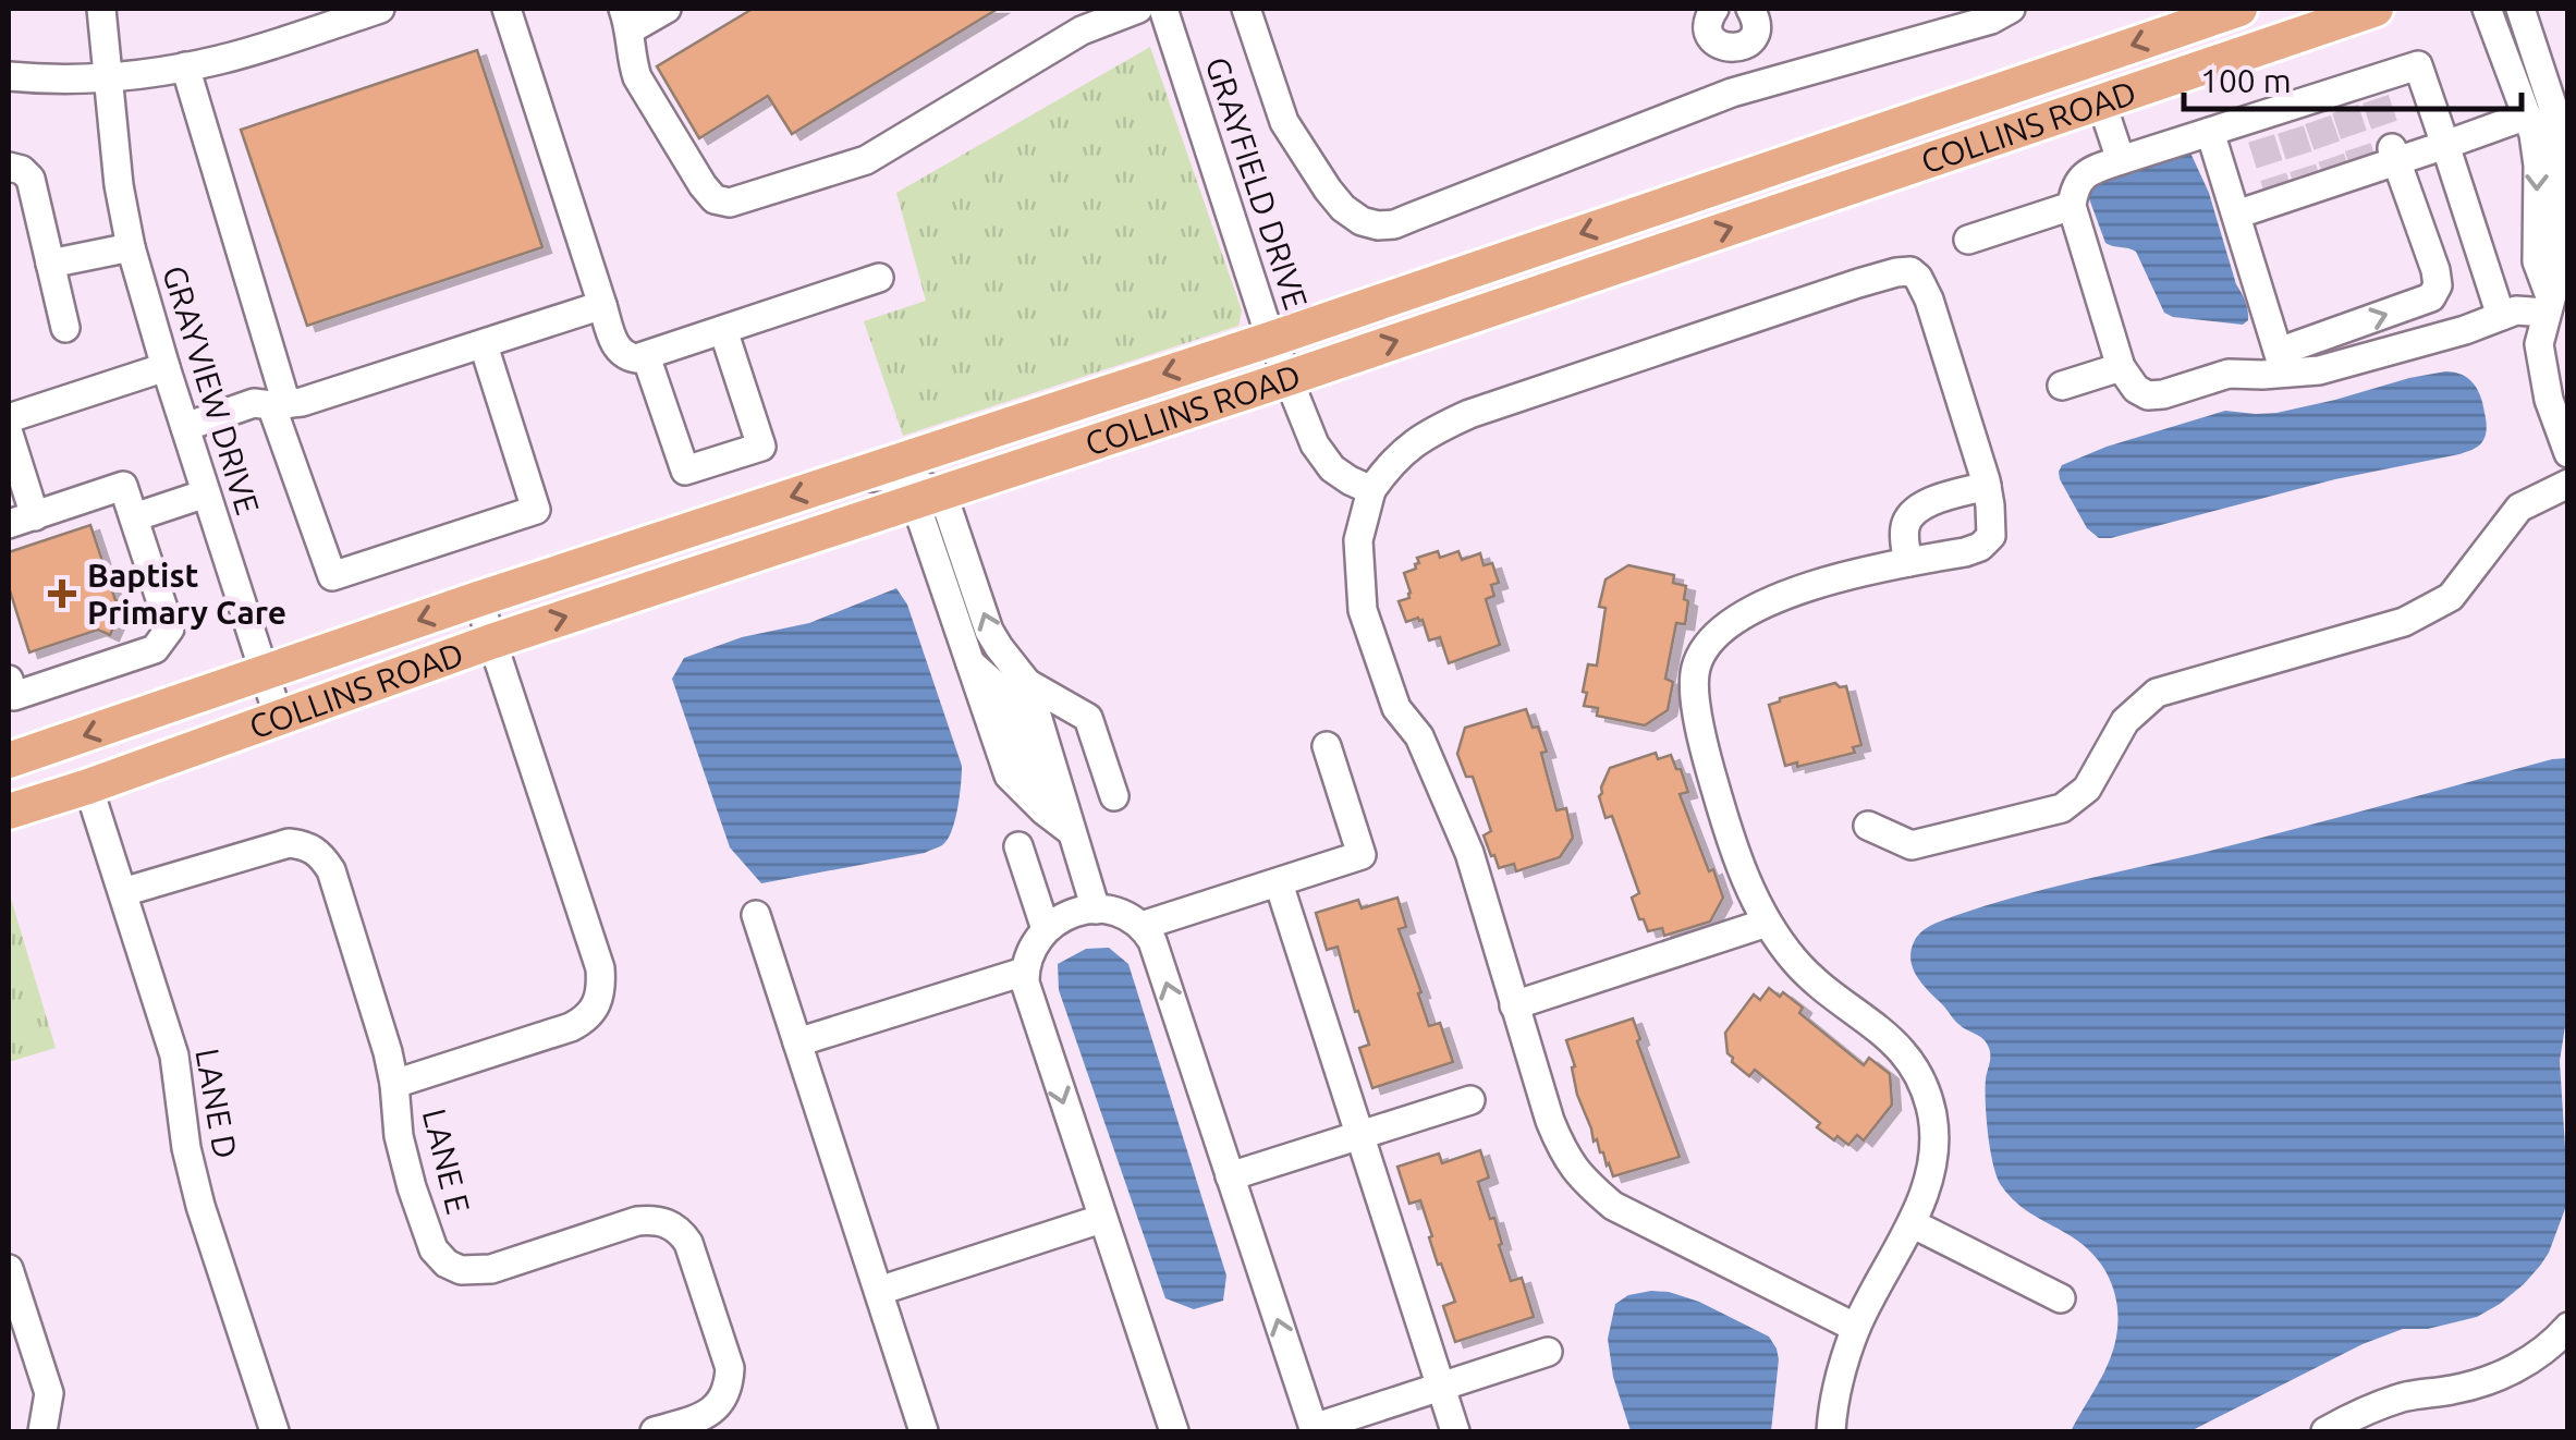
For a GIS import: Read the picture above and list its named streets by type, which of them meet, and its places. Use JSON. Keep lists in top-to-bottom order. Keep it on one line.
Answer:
{"streets":{"main road":["COLLINS ROAD"],"street":["GRAYFIELD DRIVE","GRAYVIEW DRIVE","LANE D","LANE E"]},"crossings":[["COLLINS ROAD","GRAYFIELD DRIVE"],["COLLINS ROAD","GRAYVIEW DRIVE"],["COLLINS ROAD","LANE D"],["COLLINS ROAD","LANE E"]],"places":{"health":["Baptist Primary Care"]},"scale_bar":"100 m"}
